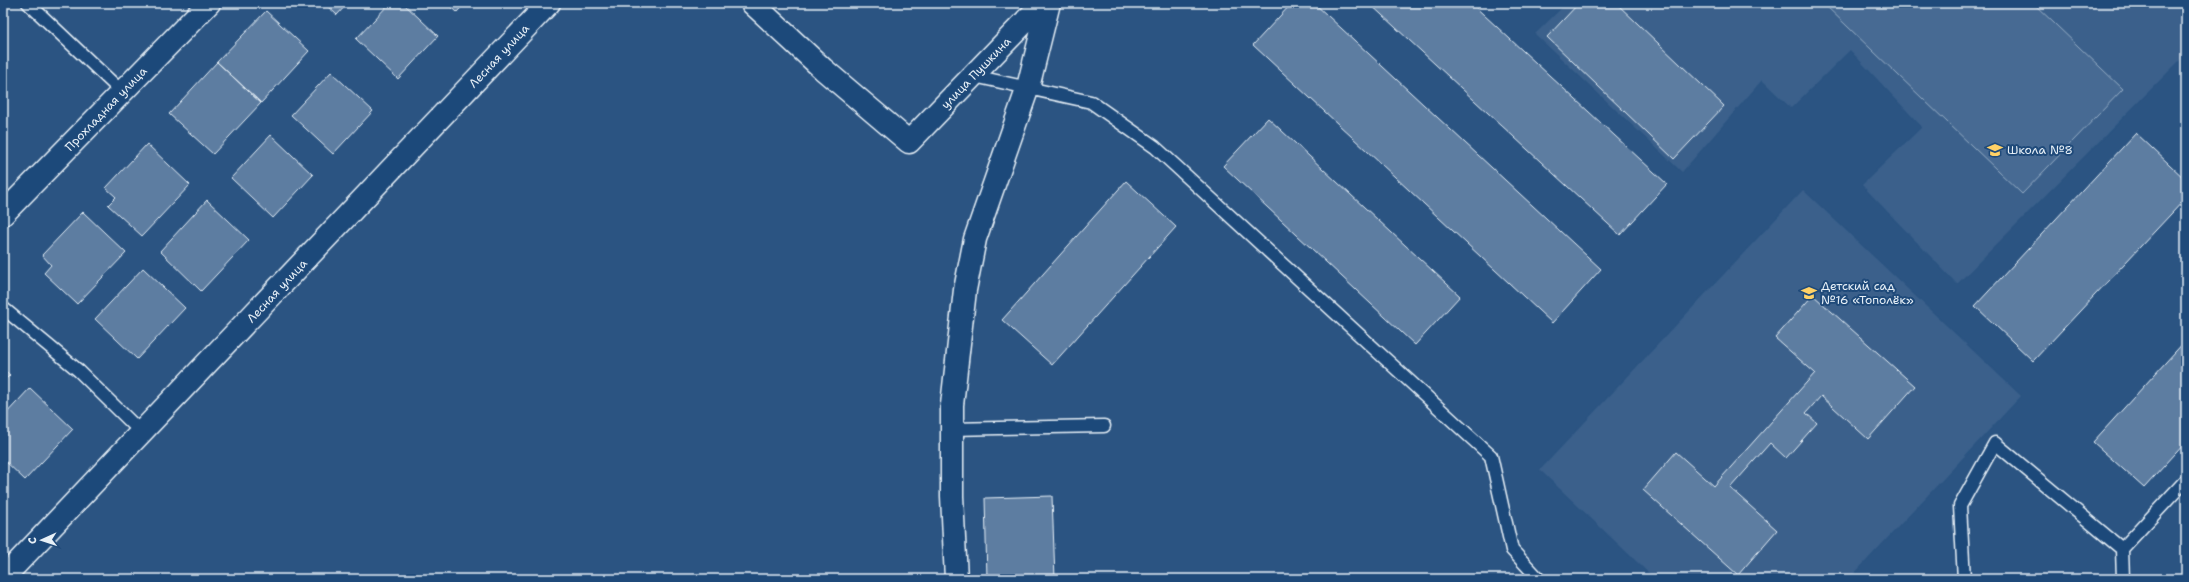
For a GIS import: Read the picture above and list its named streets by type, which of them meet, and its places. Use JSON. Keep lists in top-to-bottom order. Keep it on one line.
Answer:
{"streets":{"street":["Лесная улица","улица Пушкина","Прохладная улица"]},"places":{"school or university":["Школа №8","Детский сад №16 «Тополёк»"]},"north":"left"}
